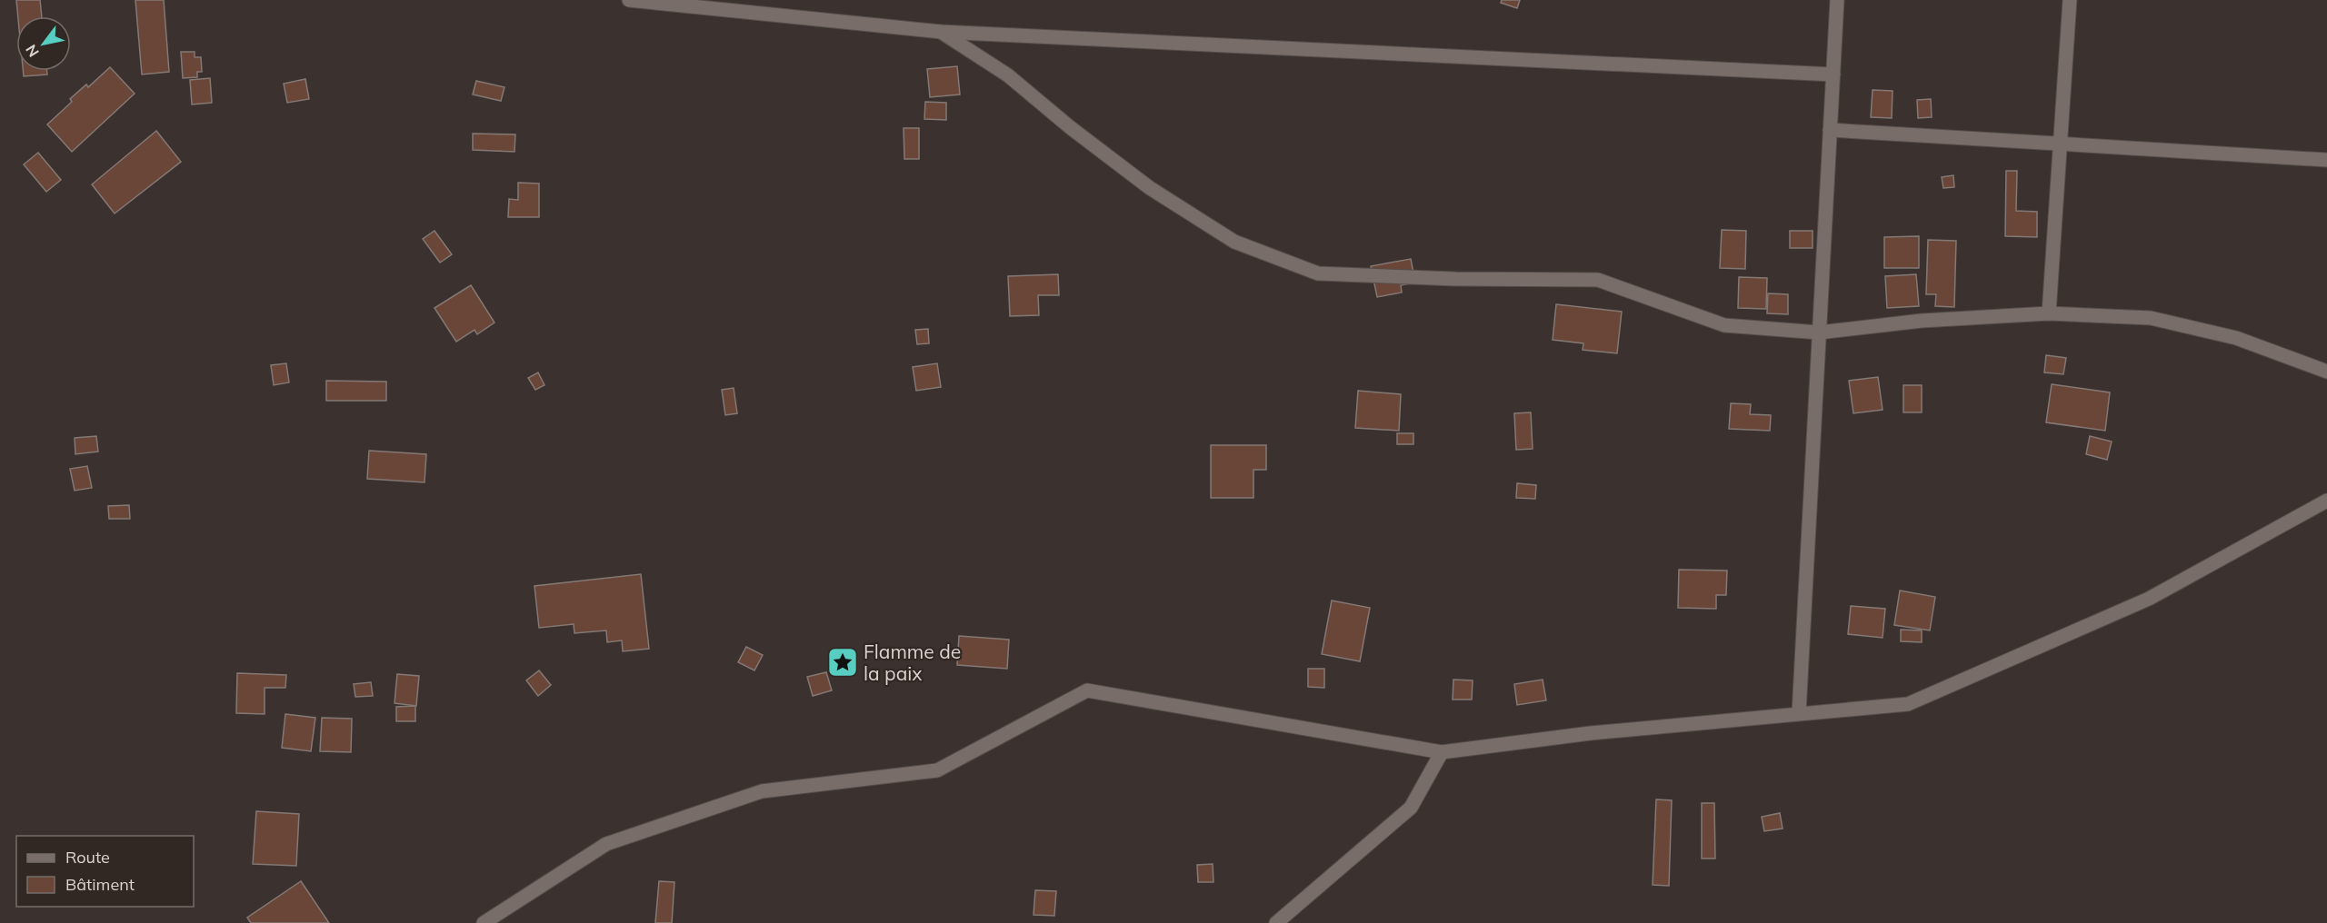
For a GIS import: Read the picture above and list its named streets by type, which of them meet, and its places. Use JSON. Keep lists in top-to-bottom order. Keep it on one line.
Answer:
{"places":{"place":["Flamme de la paix"]},"legend":["Route","Bâtiment"],"north":"bottom left"}
